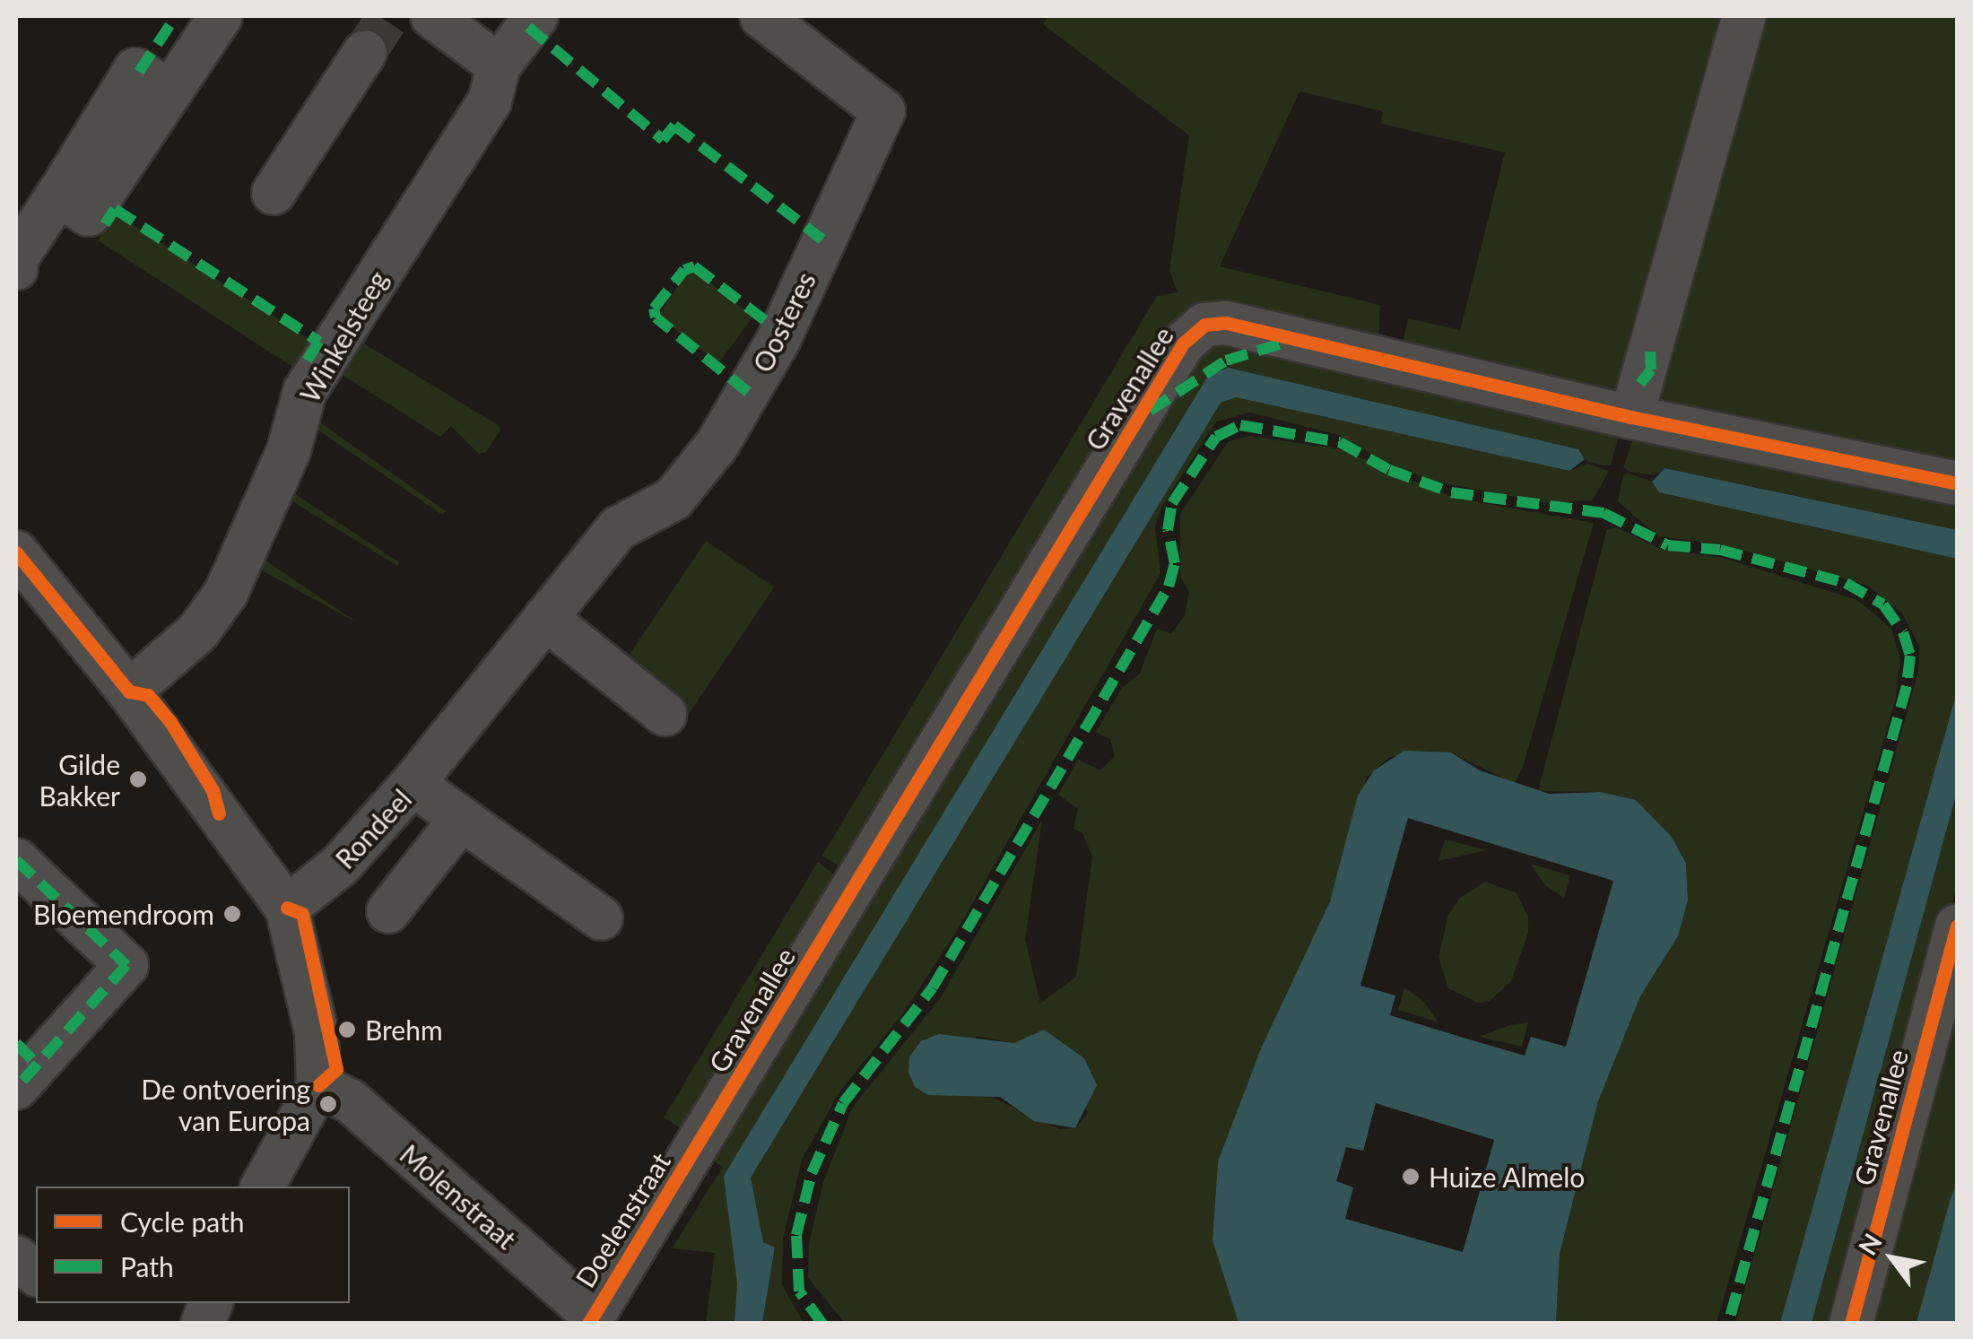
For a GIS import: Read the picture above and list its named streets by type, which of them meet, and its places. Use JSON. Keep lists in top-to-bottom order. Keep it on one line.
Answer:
{"streets":{"street":["Oosteres","Winkelsteeg","Gravenallee","Rondeel","Molenstraat","Doelenstraat"]},"crossings":[["Oosteres","Rondeel"],["Gravenallee","Doelenstraat"],["Molenstraat","Doelenstraat"]],"places":["Gilde Bakker","Bloemendroom","Brehm","De ontvoering van Europa","Huize Almelo"],"legend":["Cycle path","Path"],"north":"top left"}
